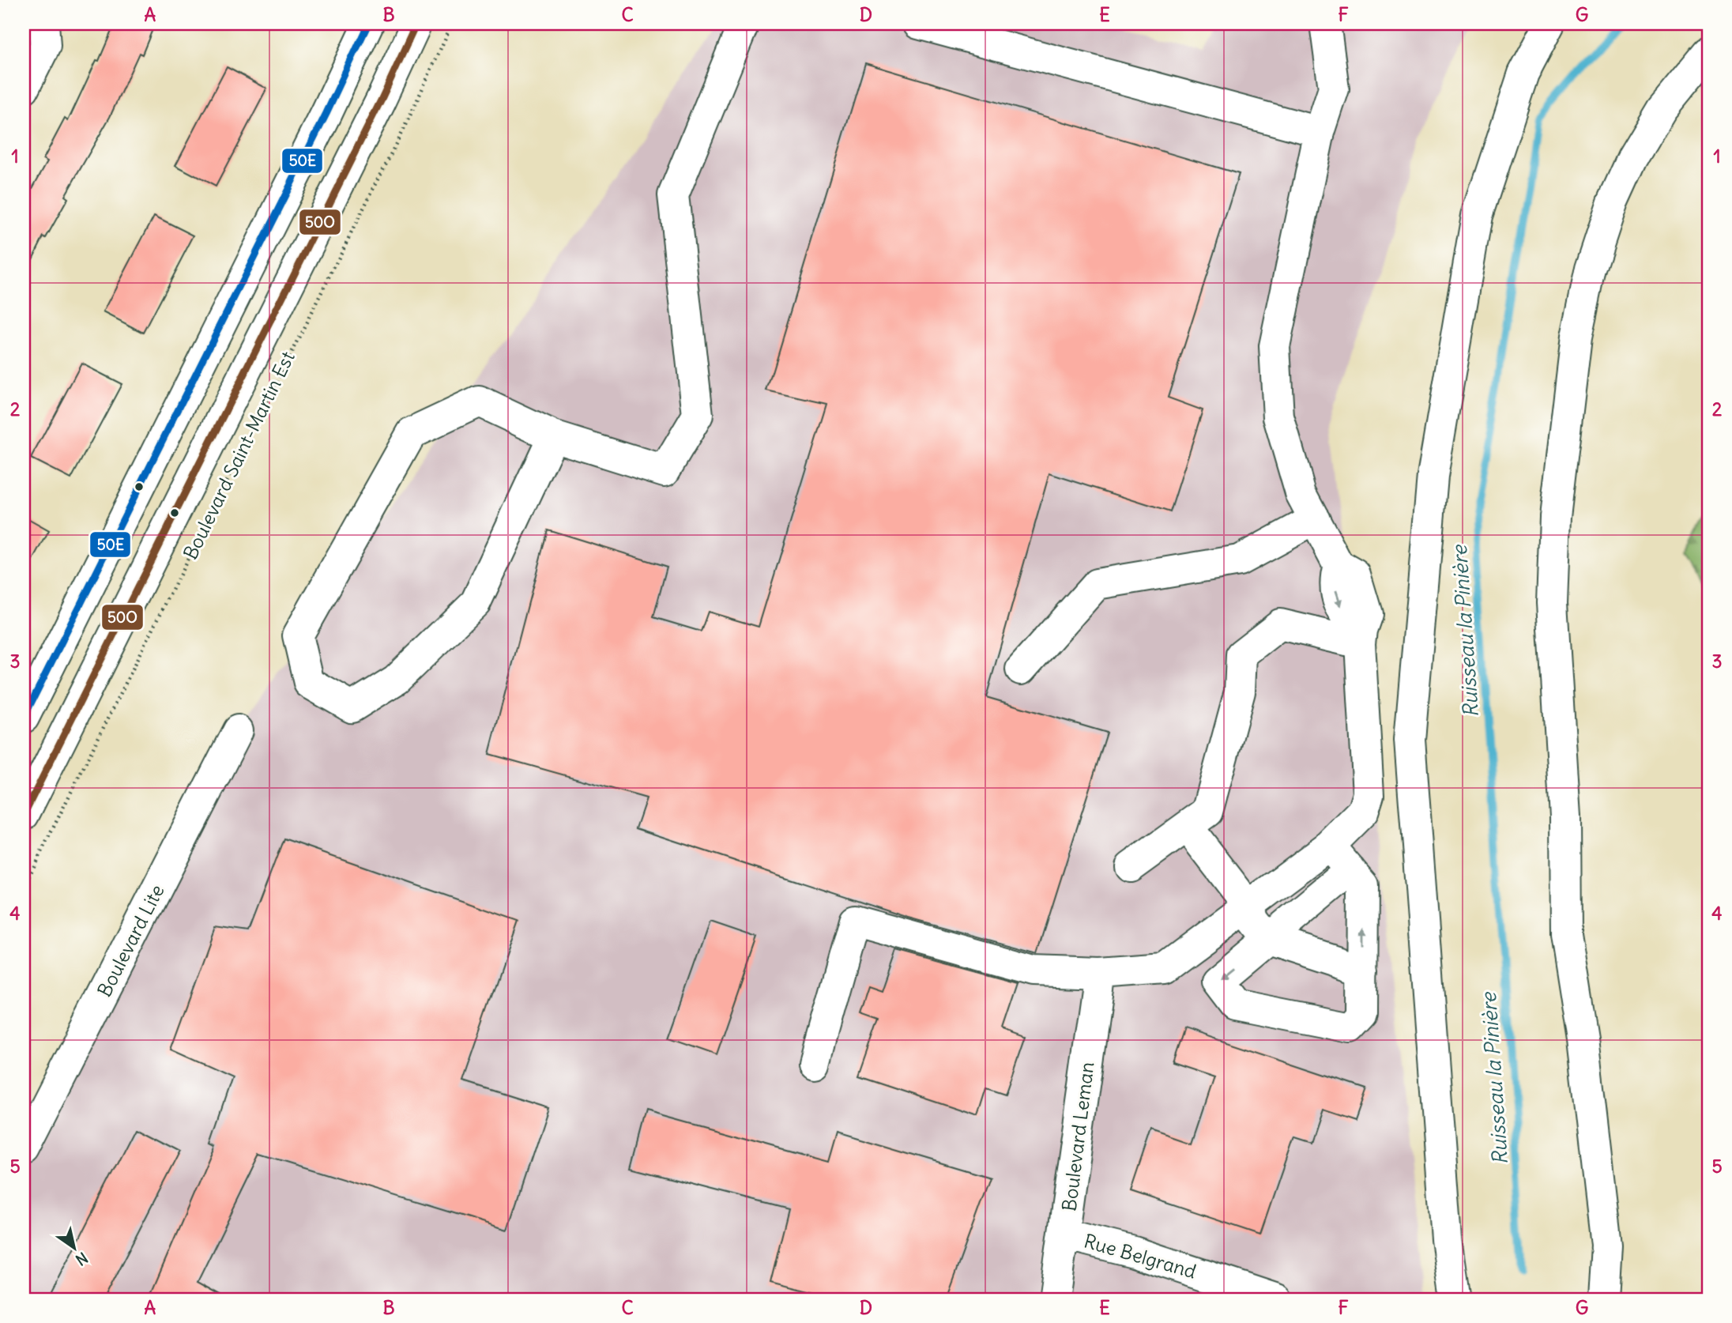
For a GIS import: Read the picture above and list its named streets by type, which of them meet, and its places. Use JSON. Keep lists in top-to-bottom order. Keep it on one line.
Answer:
{"streets":{"main road":["Boulevard Saint-Martin Est","Boulevard Lite","Boulevard Leman","Rue Belgrand"]},"crossings":[["Boulevard Leman","Rue Belgrand"]],"water":["Ruisseau la Pinière"],"lines":["transit line 50O","transit line 50E"],"north":"bottom right","grid":{"columns":["A","B","C","D","E","F","G"],"rows":["1","2","3","4","5"]}}
